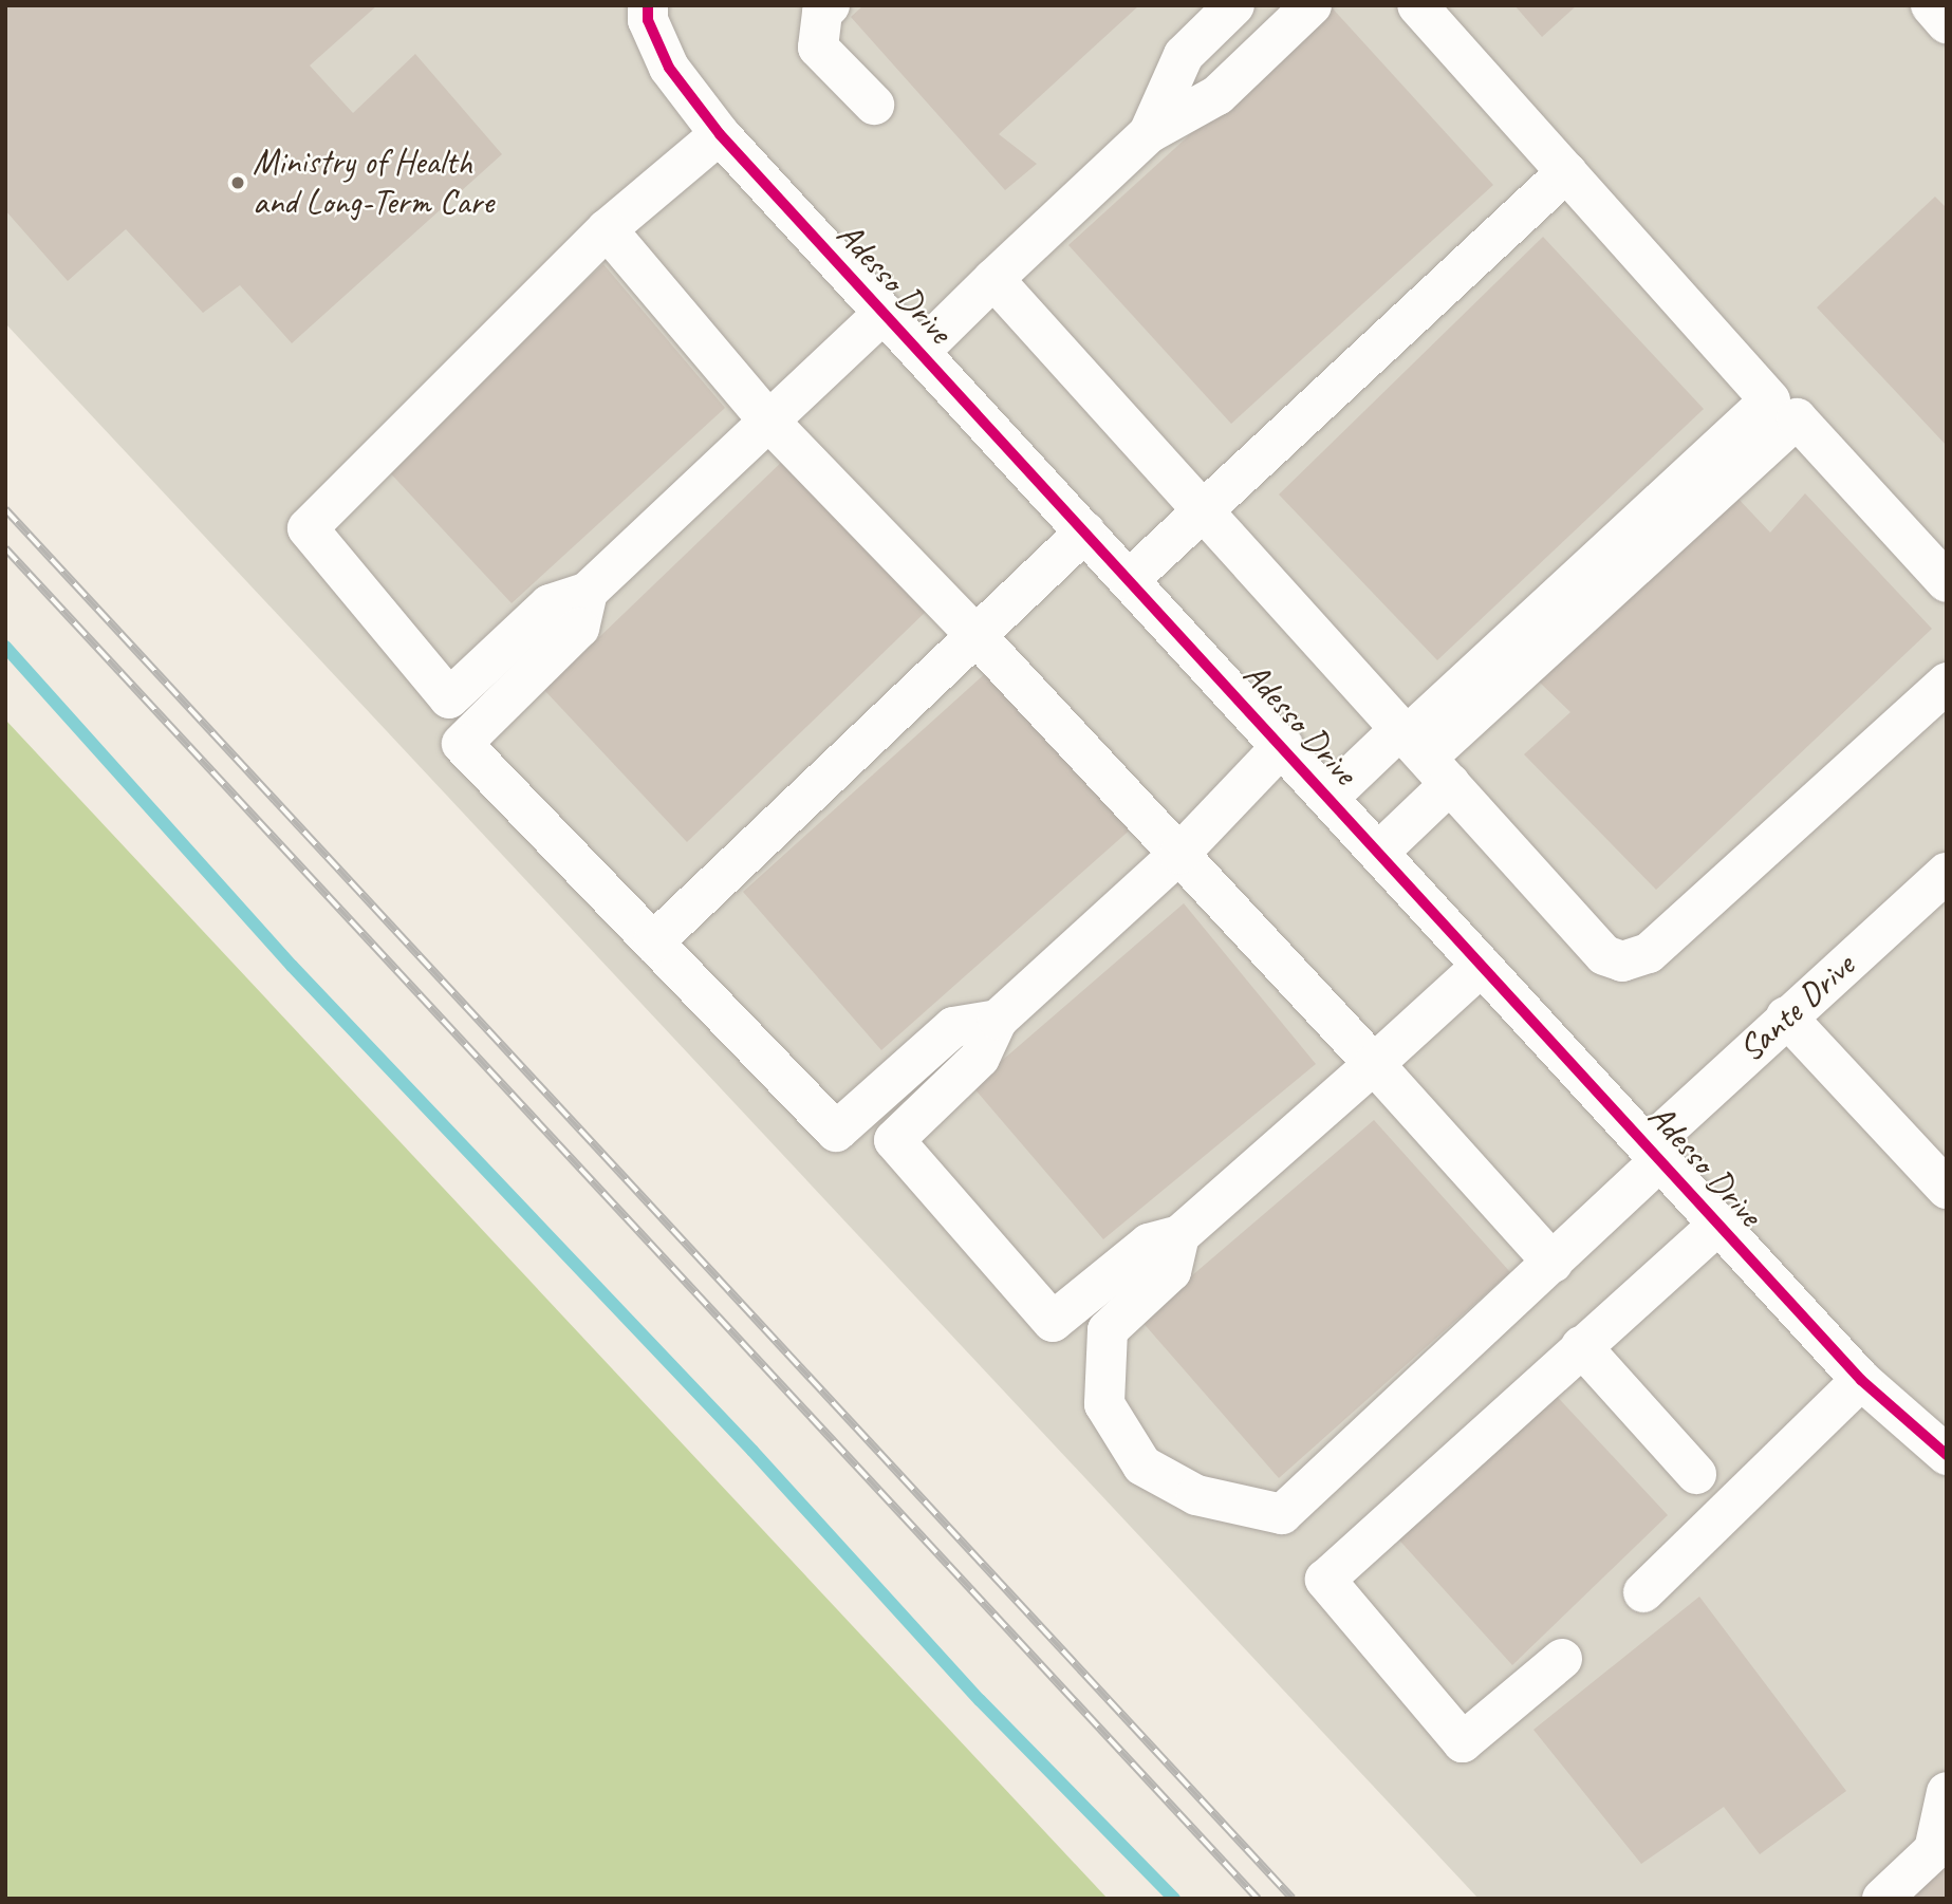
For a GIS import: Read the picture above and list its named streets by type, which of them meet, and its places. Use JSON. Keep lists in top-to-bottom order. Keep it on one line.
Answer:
{"streets":{"street":["Adesso Drive","Sante Drive"]},"crossings":[["Adesso Drive","Sante Drive"]],"places":["Ministry of Health and Long-Term Care"]}
